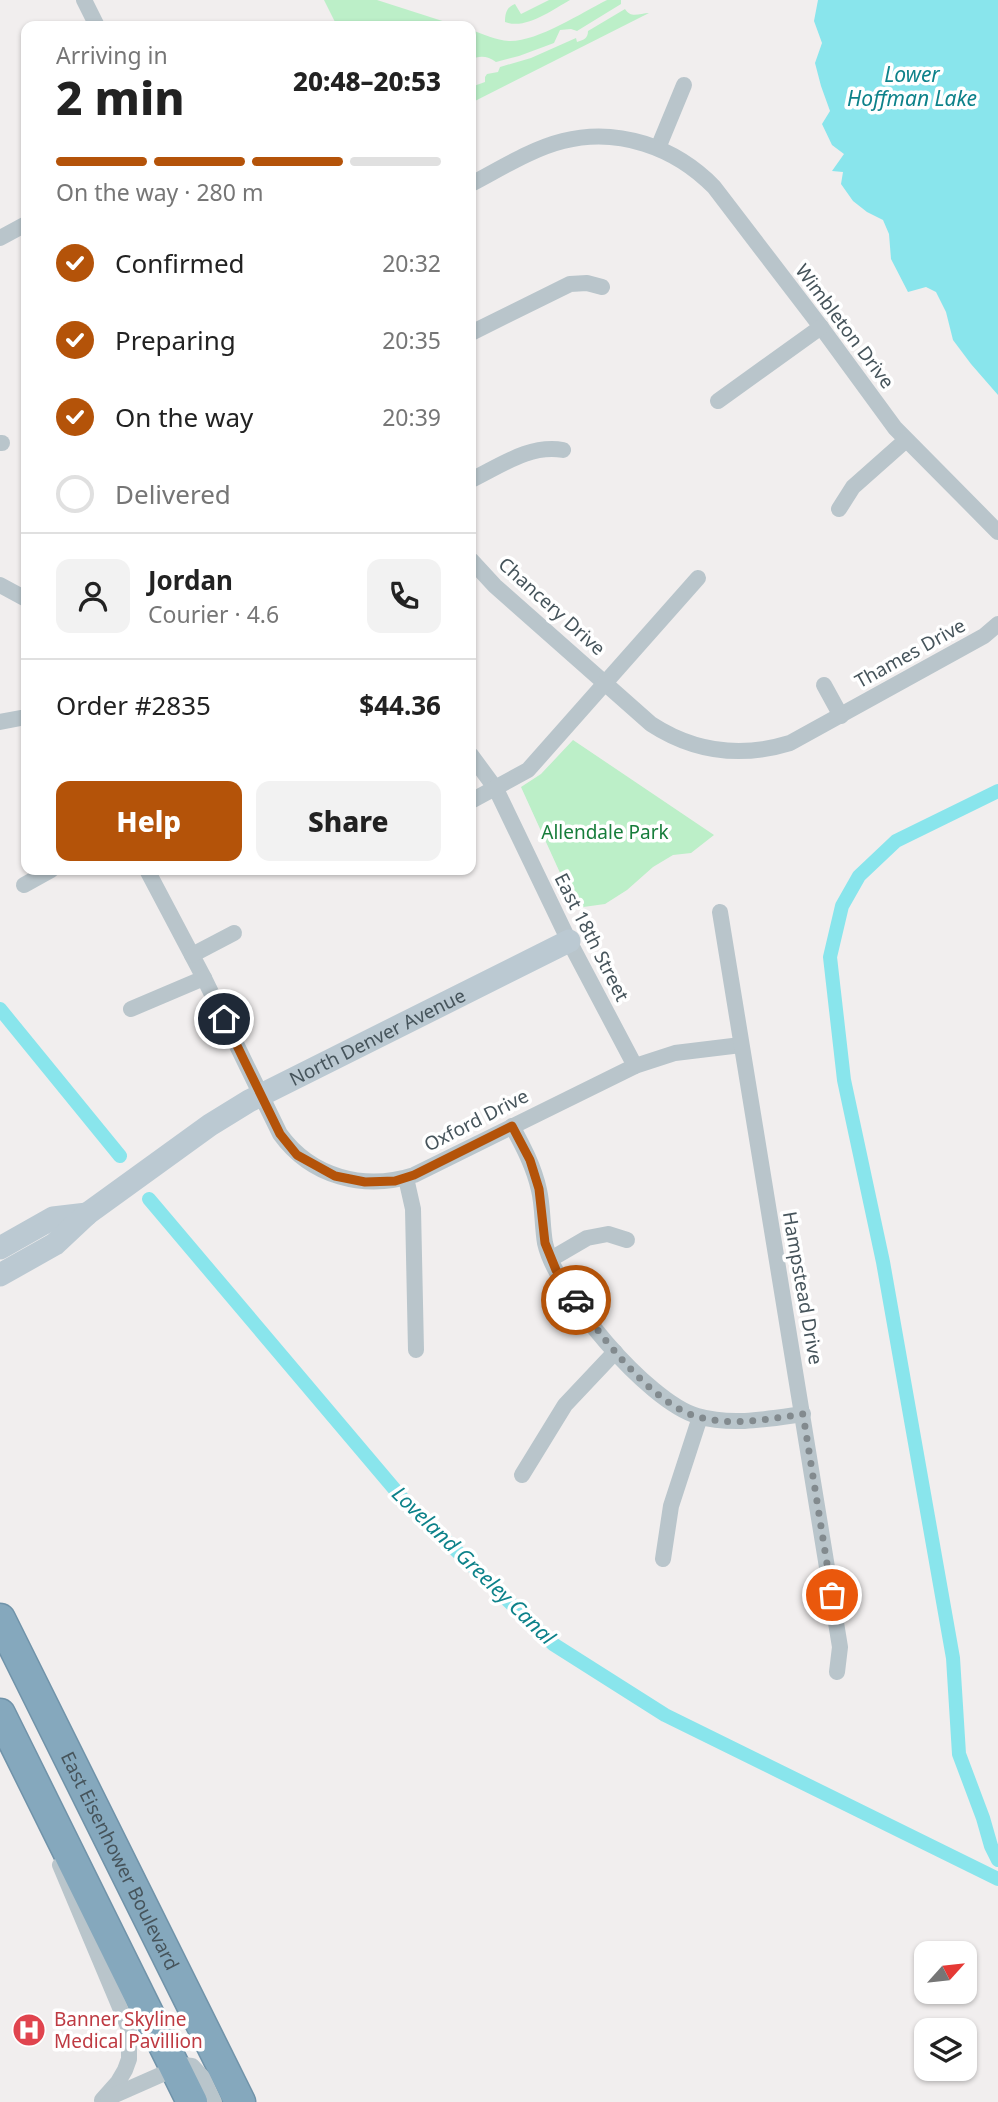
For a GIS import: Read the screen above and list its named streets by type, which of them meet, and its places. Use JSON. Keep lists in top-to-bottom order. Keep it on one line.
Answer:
{"streets":{"highway":["East Eisenhower Boulevard"],"street":["Wimbleton Drive","Chancery Drive","Thames Drive","East 18th Street","North Denver Avenue","Oxford Drive","Hampstead Drive"]},"crossings":[["Chancery Drive","Thames Drive"],["East 18th Street","North Denver Avenue"],["East 18th Street","Oxford Drive"],["North Denver Avenue","Oxford Drive"],["Oxford Drive","Hampstead Drive"]],"water":["Lower Hoffman Lake","Loveland Greeley Canal"],"parks":["Allendale Park"],"places":{"hospital":["Banner Skyline Medical Pavillion"]},"north":"top right","page":{"heading":["2 min","Arriving in","20:48–20:53"],"panel":["Jordan","Courier · 4.6","Order #2835","$44.36"],"bar":"On the way · 280 m","list":[["Confirmed","20:32"],["Preparing","20:35"],["On the way","20:39"],"Delivered"],"buttons":["Help","Share"]}}
